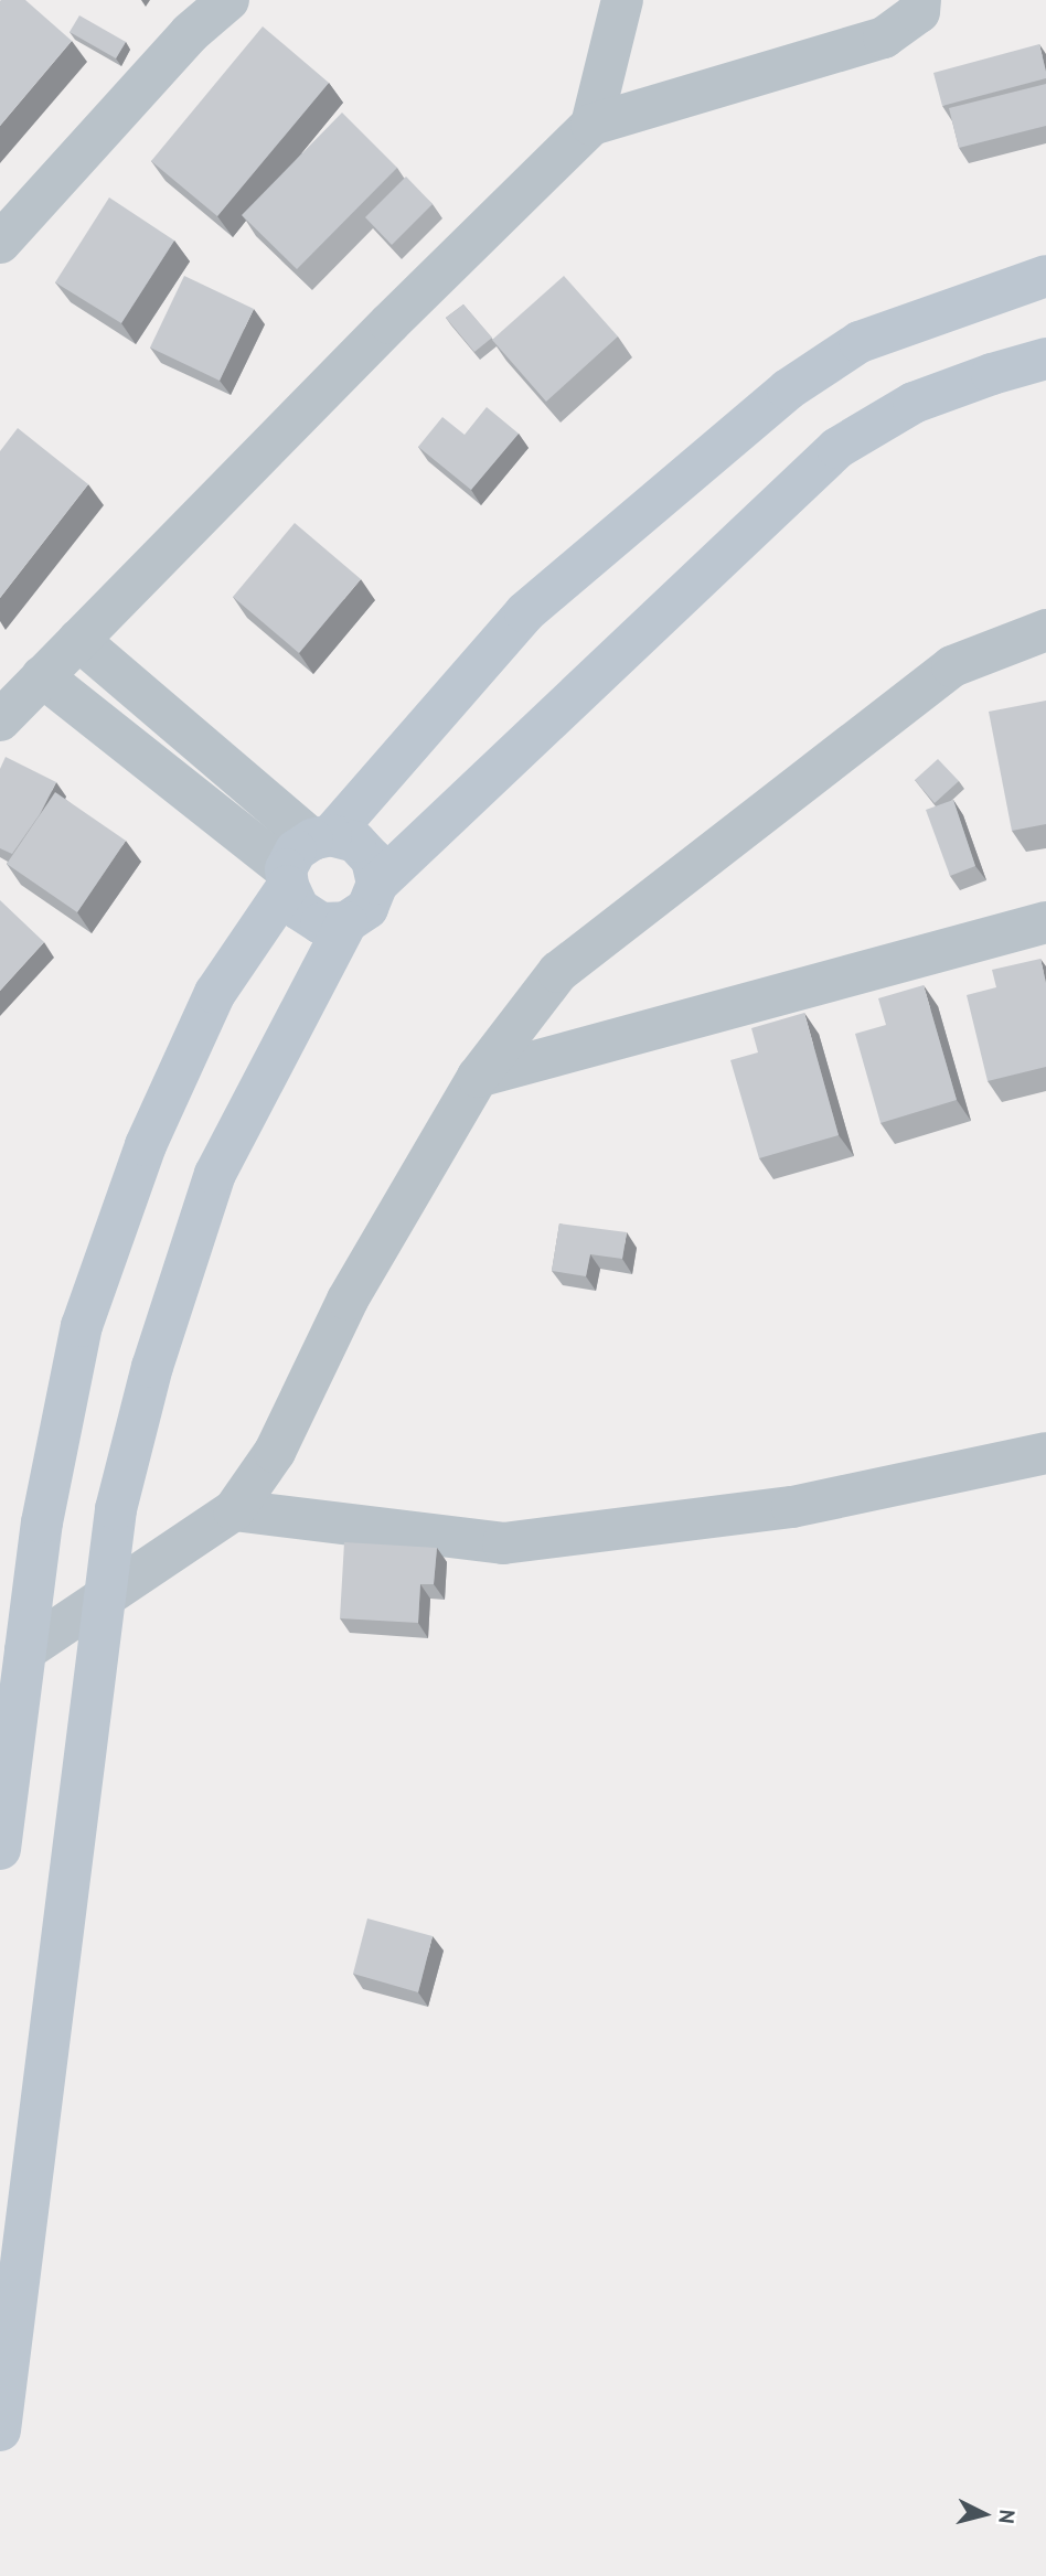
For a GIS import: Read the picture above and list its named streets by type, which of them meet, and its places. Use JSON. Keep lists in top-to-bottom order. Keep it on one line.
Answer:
{"north":"right"}
